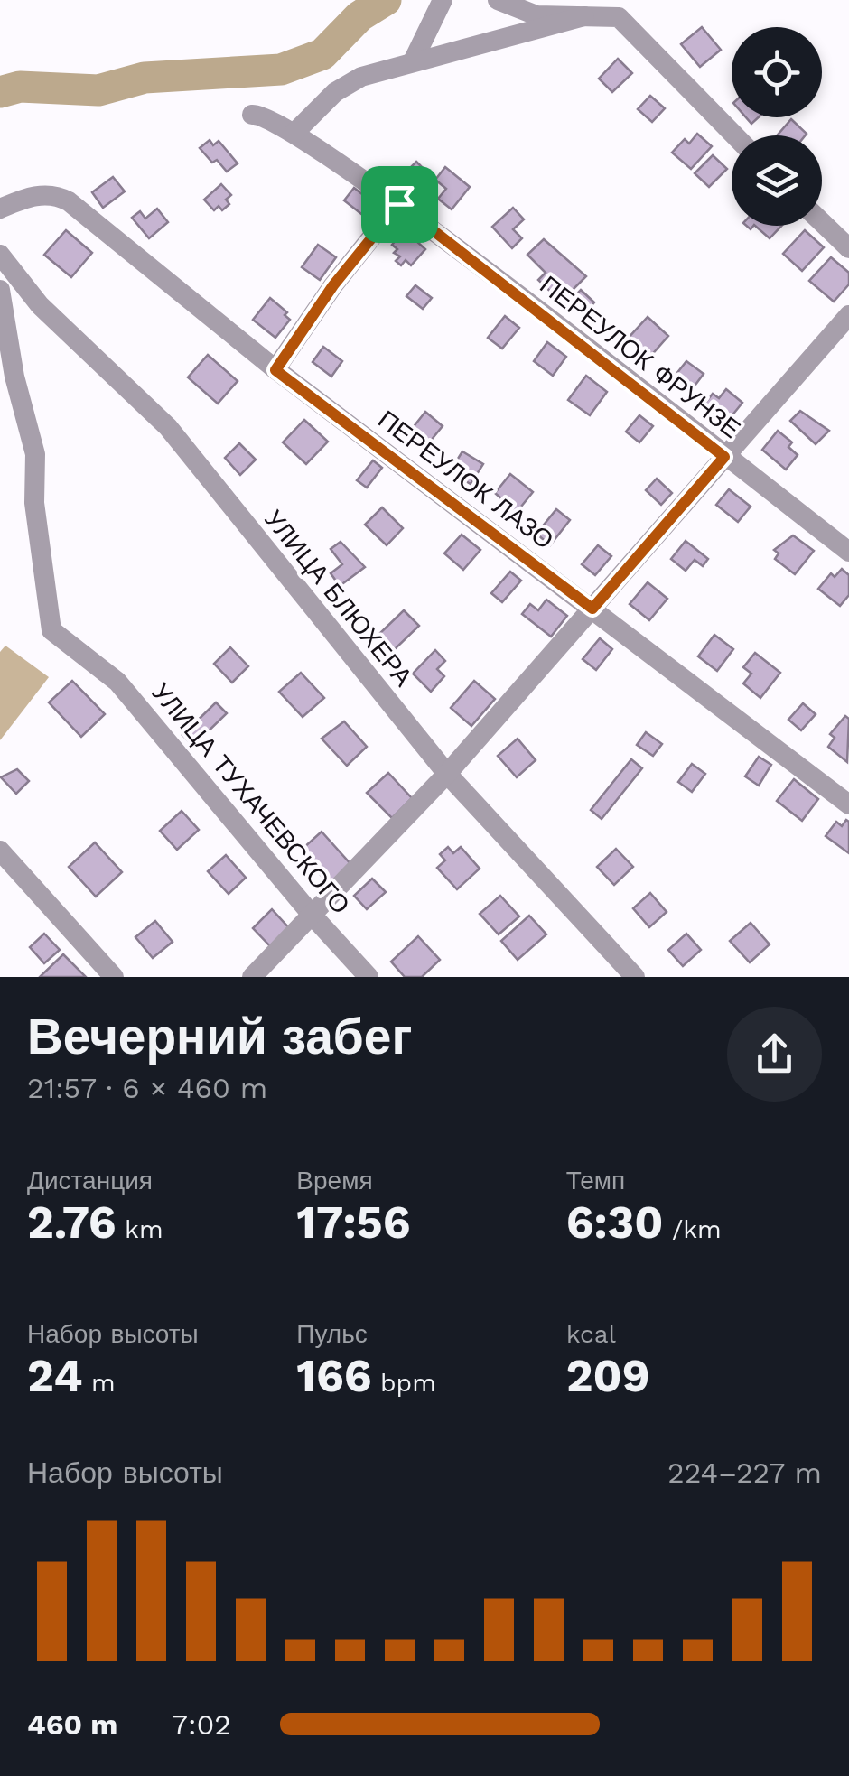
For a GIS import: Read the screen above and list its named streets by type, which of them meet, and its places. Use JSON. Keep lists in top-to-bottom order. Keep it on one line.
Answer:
{"streets":{"street":["ПЕРЕУЛОК ФРУНЗЕ","ПЕРЕУЛОК ЛАЗО","УЛИЦА БЛЮХЕРА","УЛИЦА ТУХАЧЕВСКОГО"]},"page":{"heading":["Вечерний забег","21:57 · 6 × 460 m"],"stats":[["Дистанция","2.76 km"],["Время","17:56"],["Темп","6:30 /km"],["Набор высоты","24 m"],["Пульс","166 bpm"],["kcal","209"]],"chart":["Набор высоты","224–227 m"],"list":[{"name":"460 m","note":"7:02"}]}}
